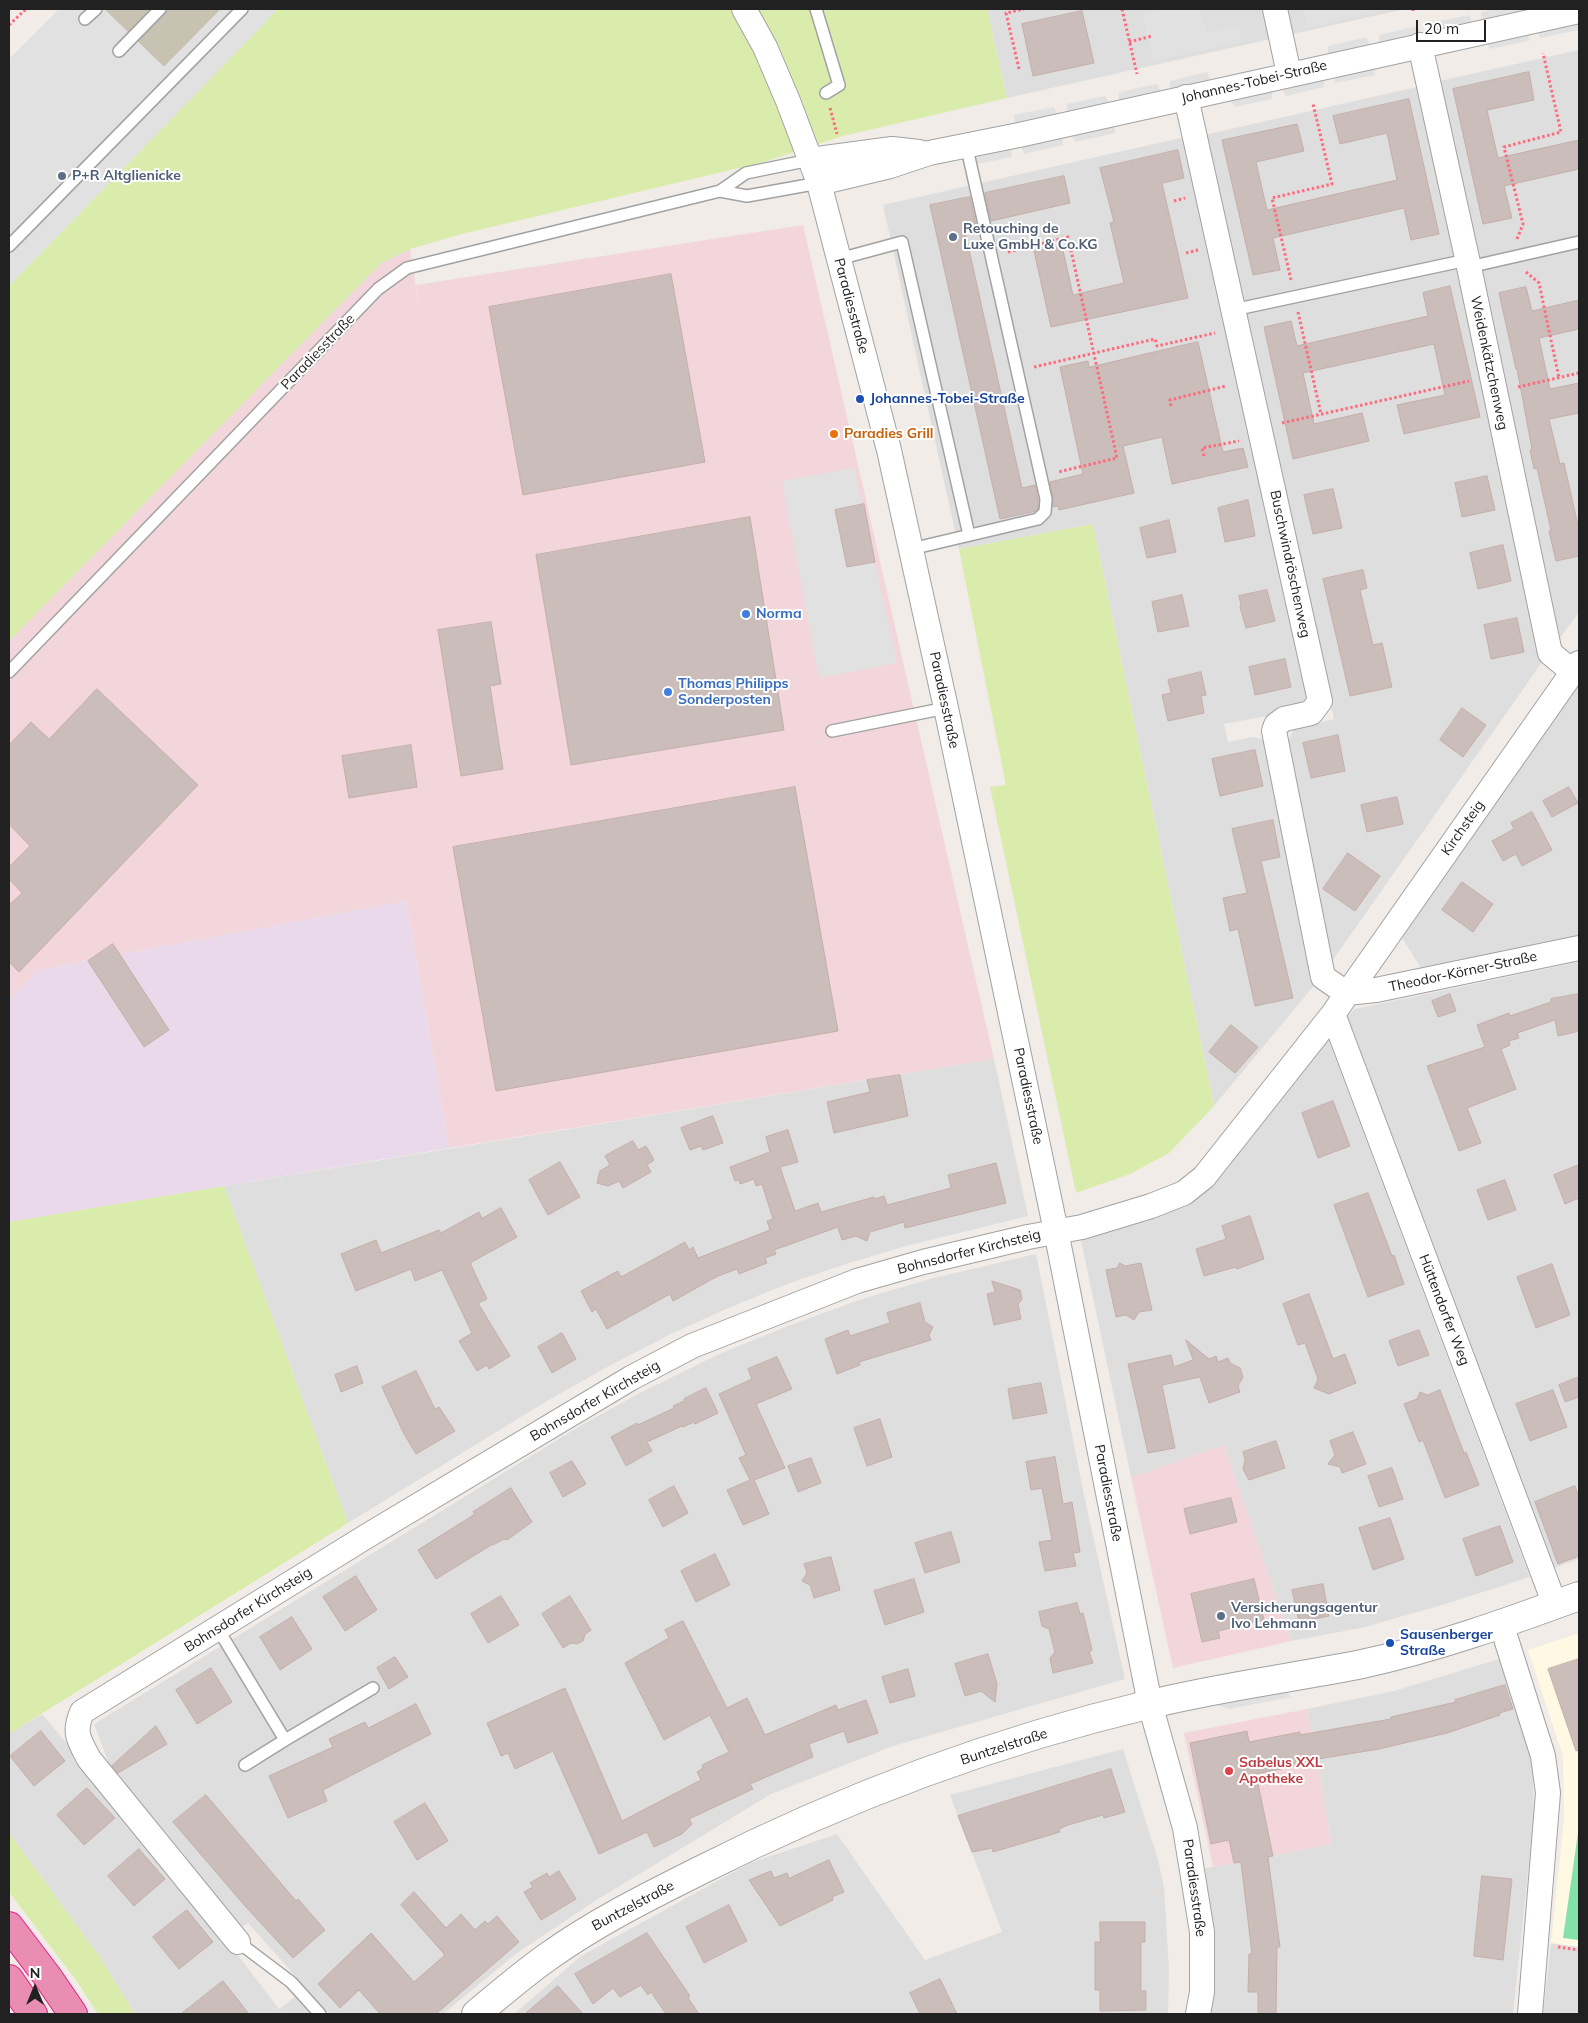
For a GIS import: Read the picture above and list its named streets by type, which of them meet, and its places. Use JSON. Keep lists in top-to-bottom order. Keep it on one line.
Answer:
{"streets":{"street":["Johannes-Tobei-Straße","Paradiesstraße","Weidenkätzchenweg","Buschwindröschenweg","Kirchsteig","Theodor-Körner-Straße","Bohnsdorfer Kirchsteig","Hüttendorfer Weg","Buntzelstraße"]},"crossings":[["Johannes-Tobei-Straße","Paradiesstraße"],["Johannes-Tobei-Straße","Weidenkätzchenweg"],["Johannes-Tobei-Straße","Buschwindröschenweg"],["Paradiesstraße","Bohnsdorfer Kirchsteig"],["Paradiesstraße","Buntzelstraße"],["Weidenkätzchenweg","Kirchsteig"],["Buschwindröschenweg","Kirchsteig"],["Buschwindröschenweg","Theodor-Körner-Straße"],["Buschwindröschenweg","Bohnsdorfer Kirchsteig"],["Kirchsteig","Theodor-Körner-Straße"],["Kirchsteig","Bohnsdorfer Kirchsteig"],["Theodor-Körner-Straße","Bohnsdorfer Kirchsteig"],["Bohnsdorfer Kirchsteig","Hüttendorfer Weg"],["Hüttendorfer Weg","Buntzelstraße"]],"places":["P+R Altglienicke","Retouching de Luxe GmbH & Co.KG","Johannes-Tobei-Straße","Paradies Grill","Norma","Thomas Philipps Sonderposten","Versicherungsagentur Ivo Lehmann","Sausenberger Straße","Sabelus XXL Apotheke"],"scale_bar":"20 m","north":"top"}
